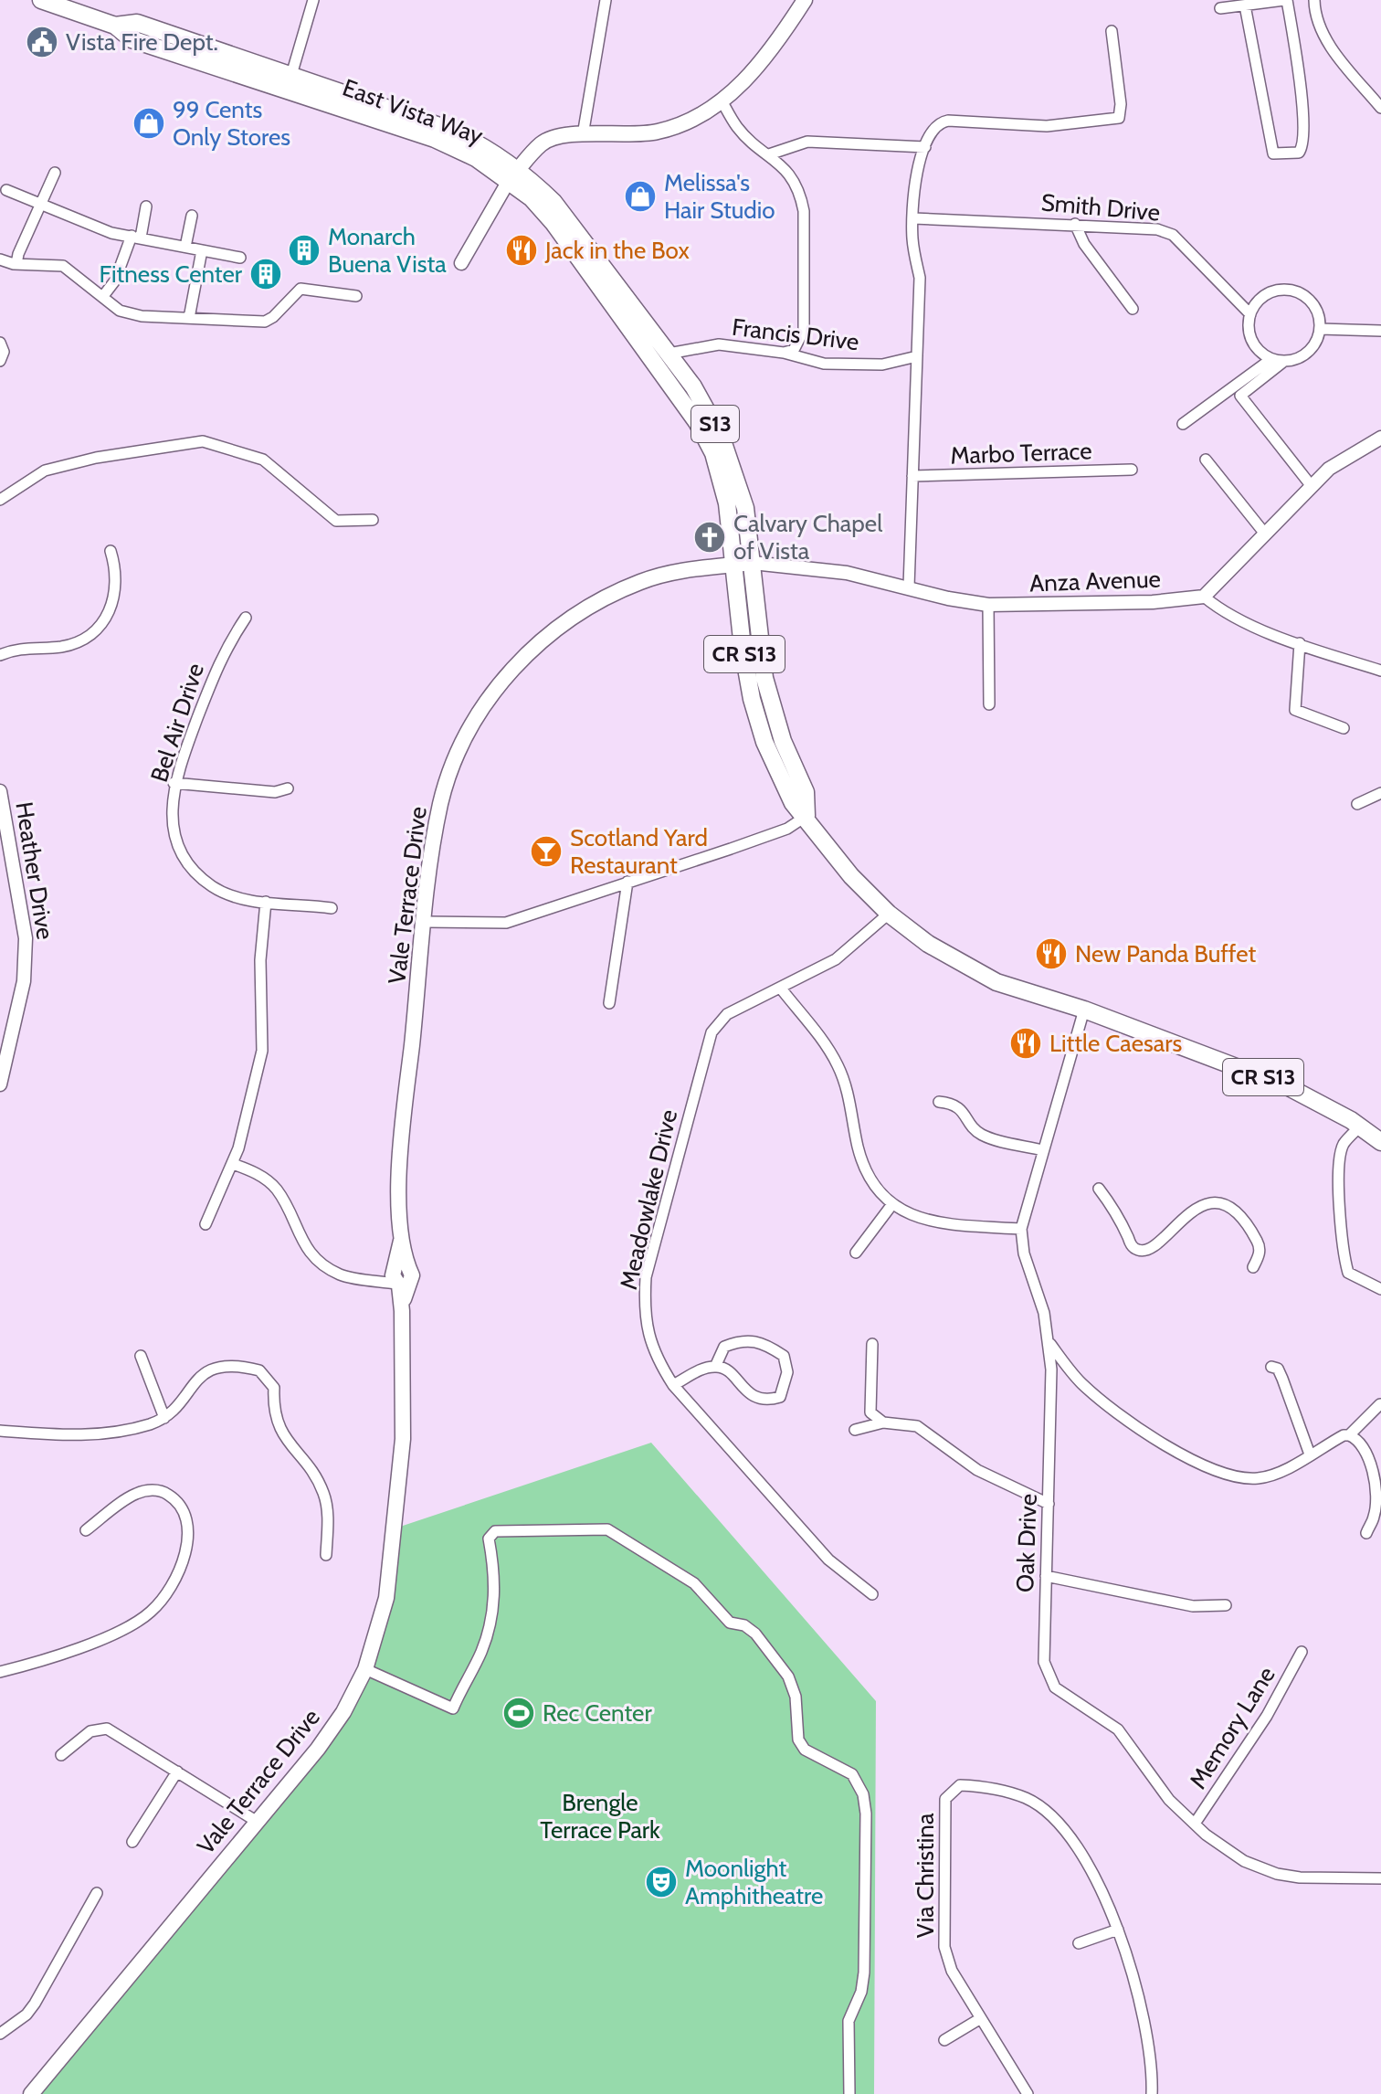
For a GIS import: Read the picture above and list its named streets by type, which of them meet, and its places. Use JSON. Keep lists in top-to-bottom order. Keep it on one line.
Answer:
{"streets":{"main road":["East Vista Way","S13","CR S13","Vale Terrace Drive"],"street":["Smith Drive","Francis Drive","Marbo Terrace","Anza Avenue","Bel Air Drive","Heather Drive","Meadowlake Drive","Oak Drive","Memory Lane","Via Christina"]},"crossings":[["East Vista Way","Francis Drive"],["East Vista Way","Anza Avenue"],["East Vista Way","Vale Terrace Drive"],["East Vista Way","Meadowlake Drive"],["East Vista Way","Oak Drive"],["Anza Avenue","Vale Terrace Drive"],["Oak Drive","Memory Lane"]],"parks":["Brengle Terrace Park"],"places":{"public building":["Vista Fire Dept."],"shop":["99 Cents Only Stores","Melissa's Hair Studio"],"building":["Monarch Buena Vista","Fitness Center"],"restaurant":["Jack in the Box","New Panda Buffet","Little Caesars"],"church":["Calvary Chapel of Vista"],"bar":["Scotland Yard Restaurant"],"sports":["Rec Center"],"theatre":["Moonlight Amphitheatre"]}}
